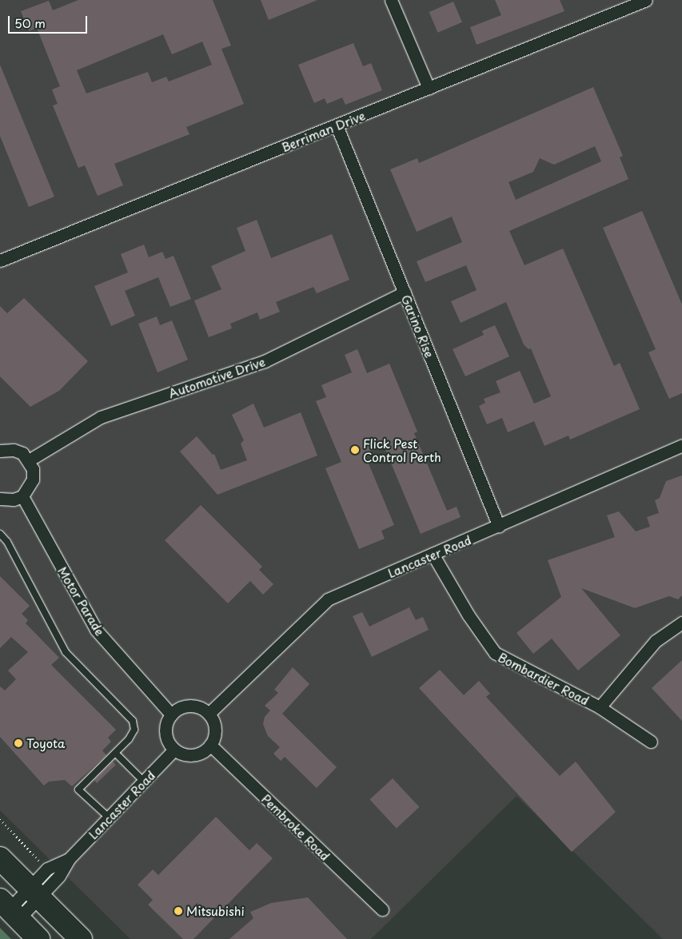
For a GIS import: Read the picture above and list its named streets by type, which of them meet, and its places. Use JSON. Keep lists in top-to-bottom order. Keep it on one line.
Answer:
{"streets":{"street":["Berriman Drive","Garino Rise","Automotive Drive","Lancaster Road","Motor Parade","Bombardier Road","Pembroke Road"]},"crossings":[["Berriman Drive","Garino Rise"],["Garino Rise","Automotive Drive"],["Garino Rise","Lancaster Road"],["Lancaster Road","Motor Parade"],["Lancaster Road","Bombardier Road"],["Lancaster Road","Pembroke Road"],["Motor Parade","Pembroke Road"]],"places":["Flick Pest Control Perth","Toyota","Mitsubishi"],"scale_bar":"50 m"}
